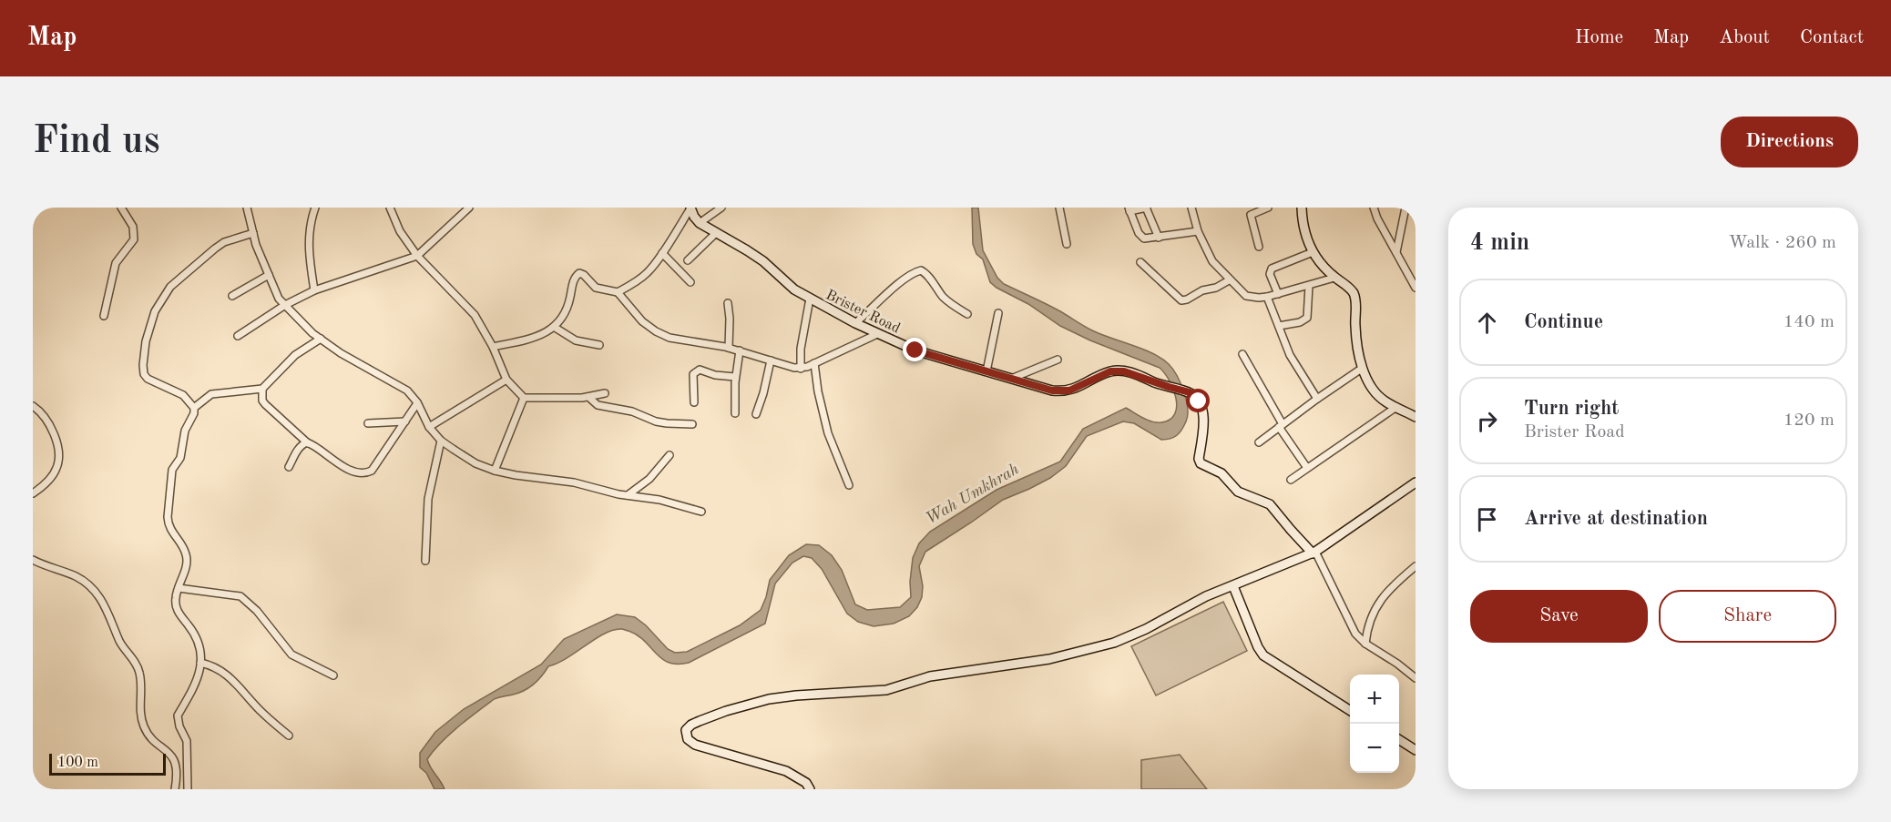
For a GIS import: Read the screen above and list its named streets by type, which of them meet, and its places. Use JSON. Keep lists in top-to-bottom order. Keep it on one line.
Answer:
{"streets":{"street":["Brister Road"]},"water":["Wah Umkhrah"],"scale_bar":"100 m","page":{"header":"Map","nav":["Home","Map","About","Contact"],"buttons":["Directions",["Save","Share"]],"title":"Find us","heading":["4 min","Walk · 260 m"],"list":[["Continue","140 m"],["Turn right","Brister Road","120 m"],"Arrive at destination"],"map_buttons":["+","−"],"scale":"100 m"}}
